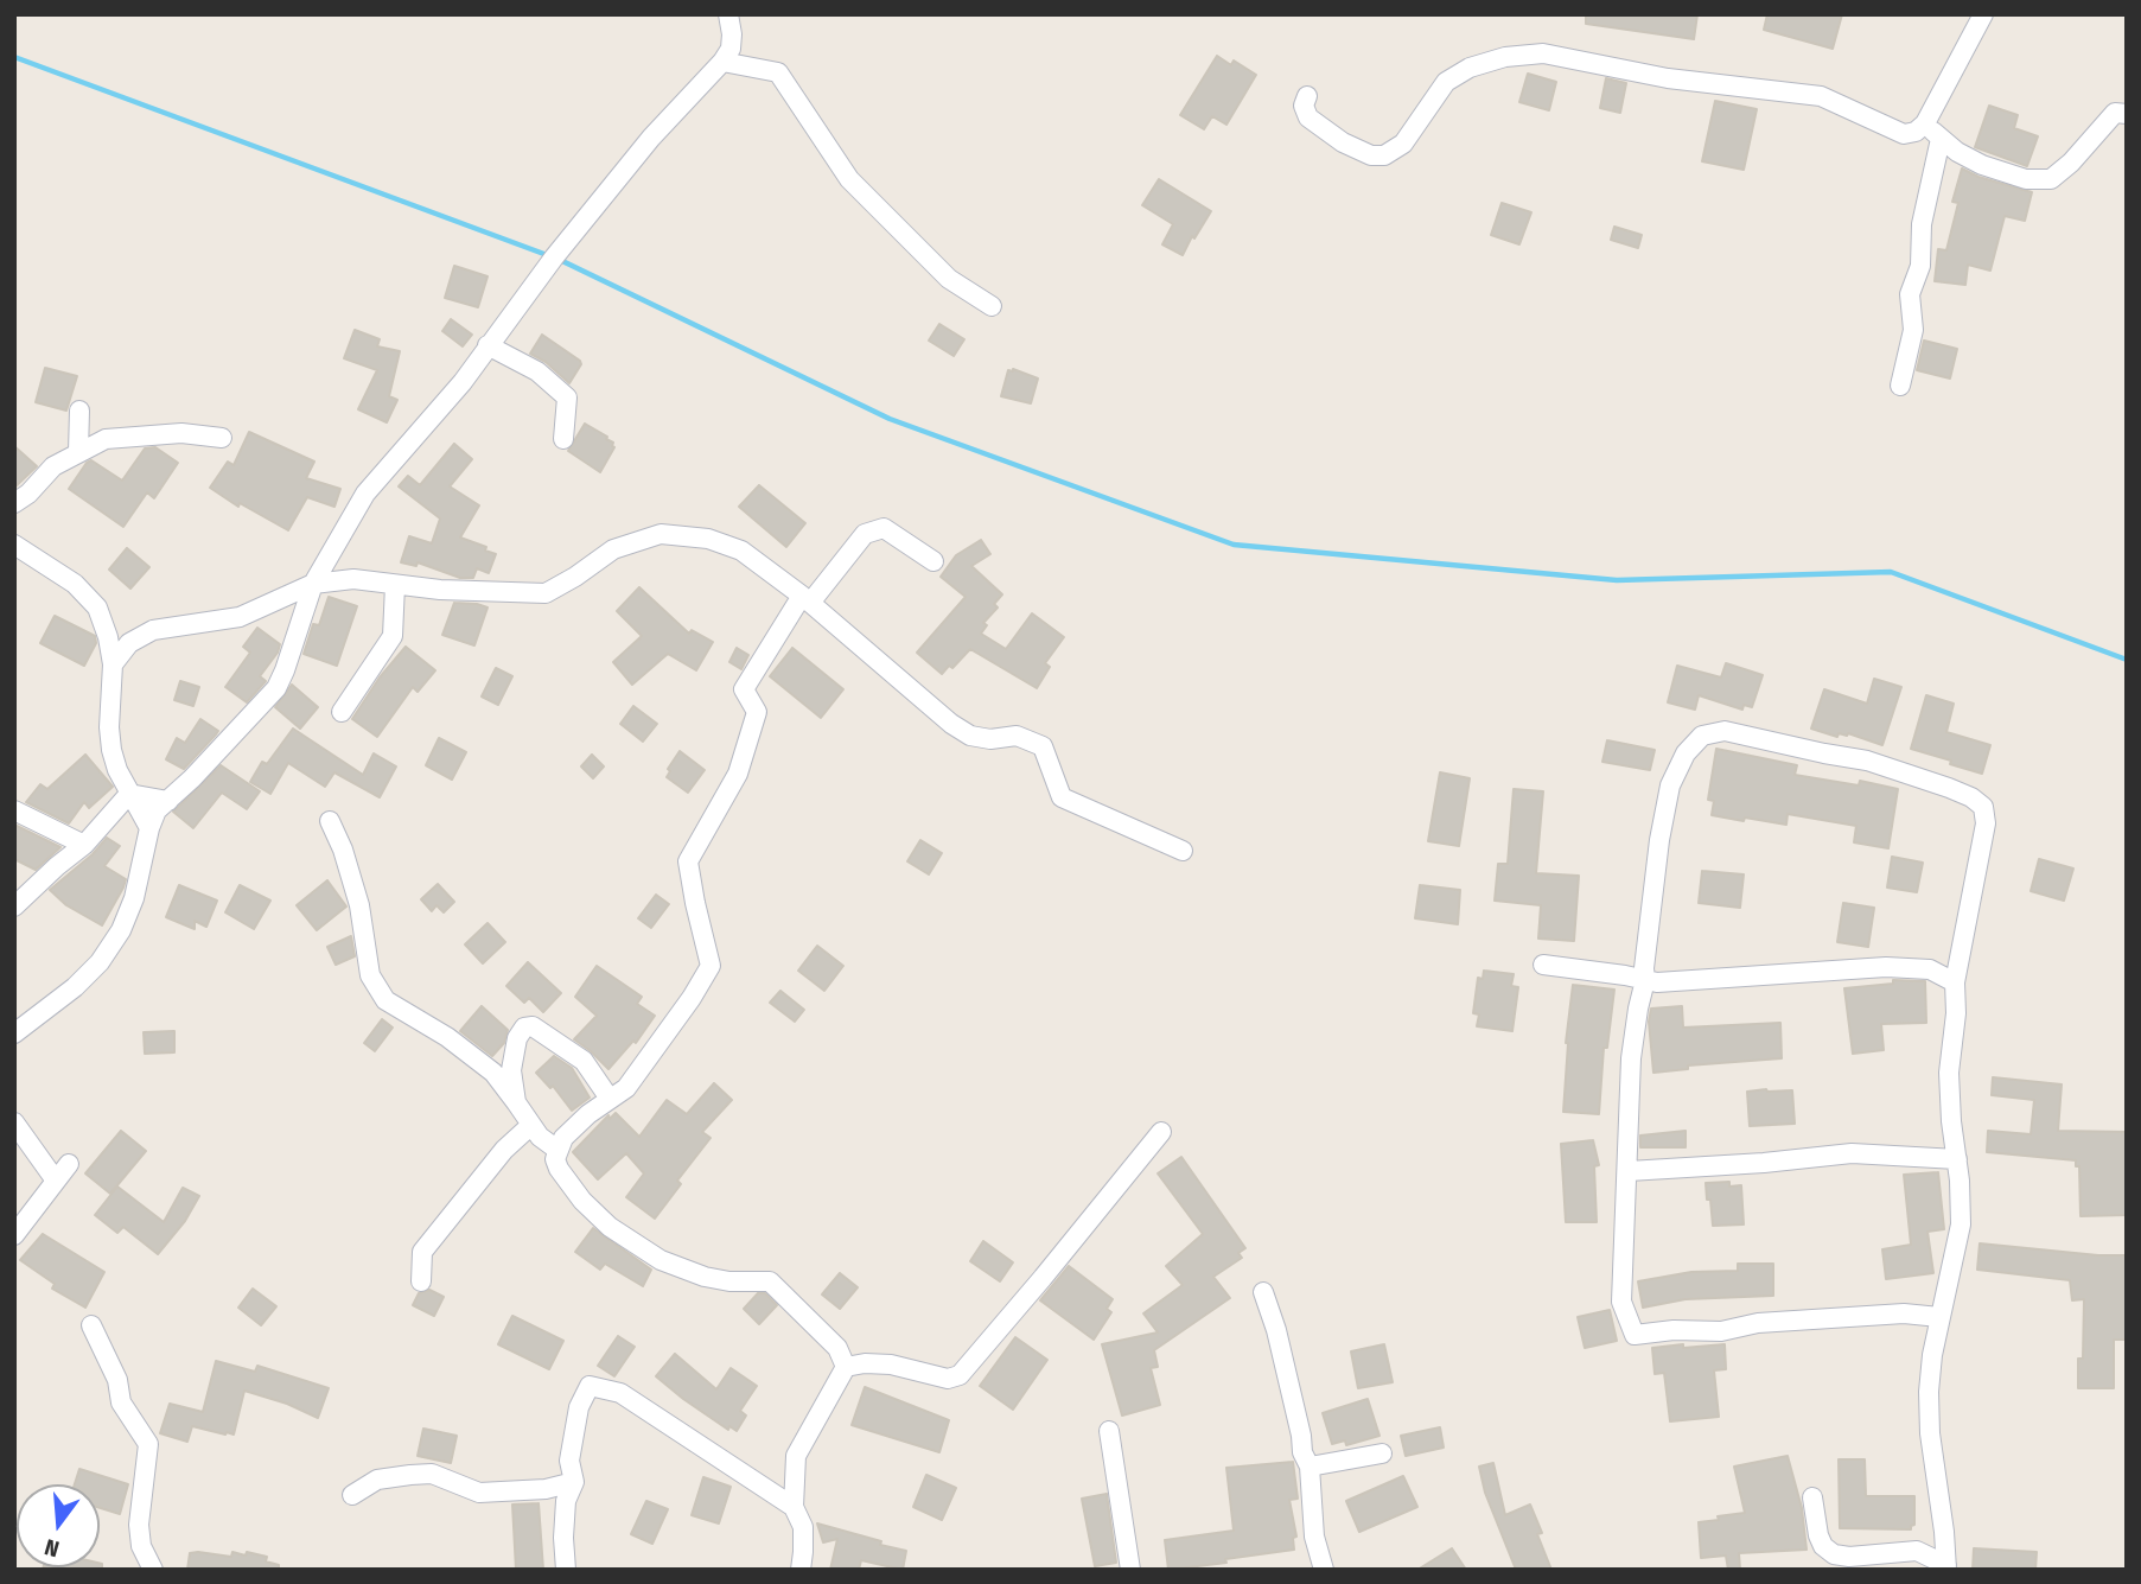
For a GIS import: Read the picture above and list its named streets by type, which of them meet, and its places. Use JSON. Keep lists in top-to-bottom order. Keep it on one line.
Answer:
{"north":"bottom"}
